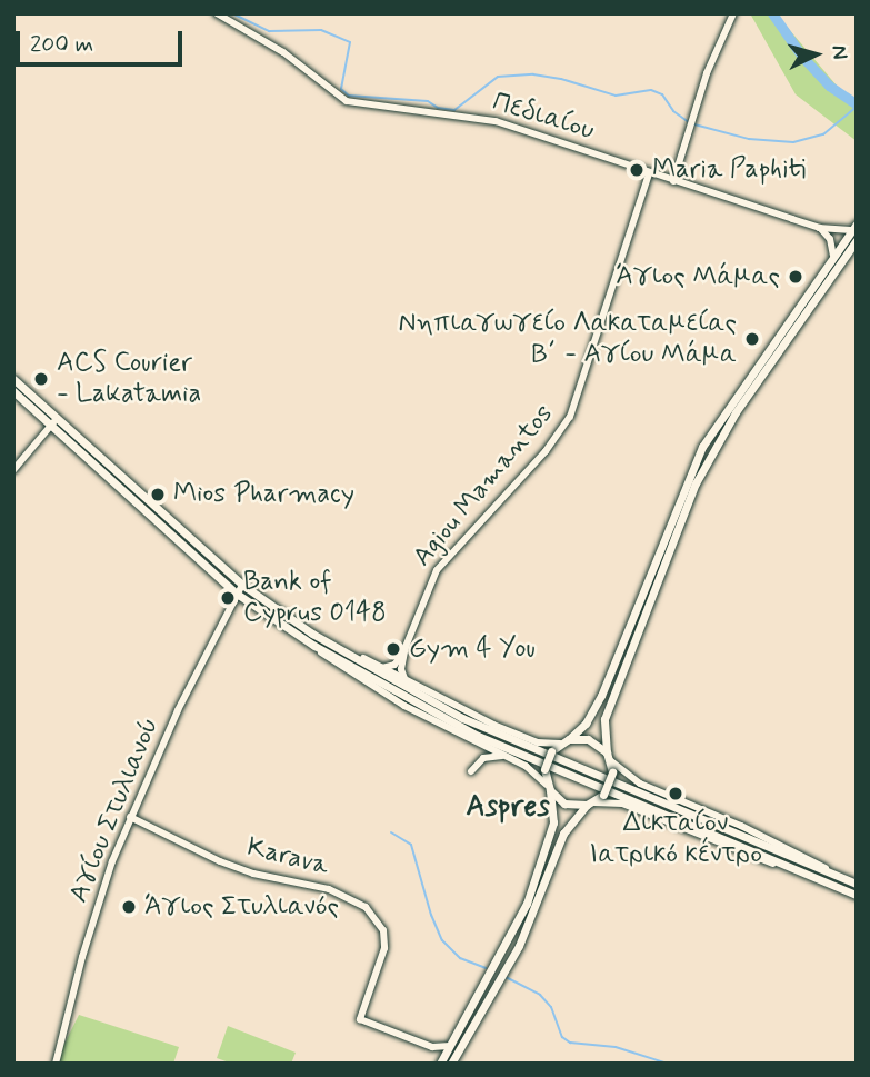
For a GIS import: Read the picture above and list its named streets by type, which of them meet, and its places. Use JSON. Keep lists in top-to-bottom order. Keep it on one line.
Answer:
{"streets":{"street":["Πεδιαίου","Agiou Mamantos","Αγίου Στυλιανού","Karava"]},"crossings":[["Πεδιαίου","Agiou Mamantos"],["Αγίου Στυλιανού","Karava"]],"districts":["Aspres"],"places":["Maria Paphiti","Άγιος Μάμας","Νηπιαγωγείο Λακαταμείας Β΄- Αγίου Μάμα","ACS Courier - Lakatamia","Mios Pharmacy","Bank of Cyprus 0148","Gym 4 You","Δικταίον Ιατρικό κέντρο","Άγιος Στυλιανός"],"scale_bar":"200 m","north":"right"}
